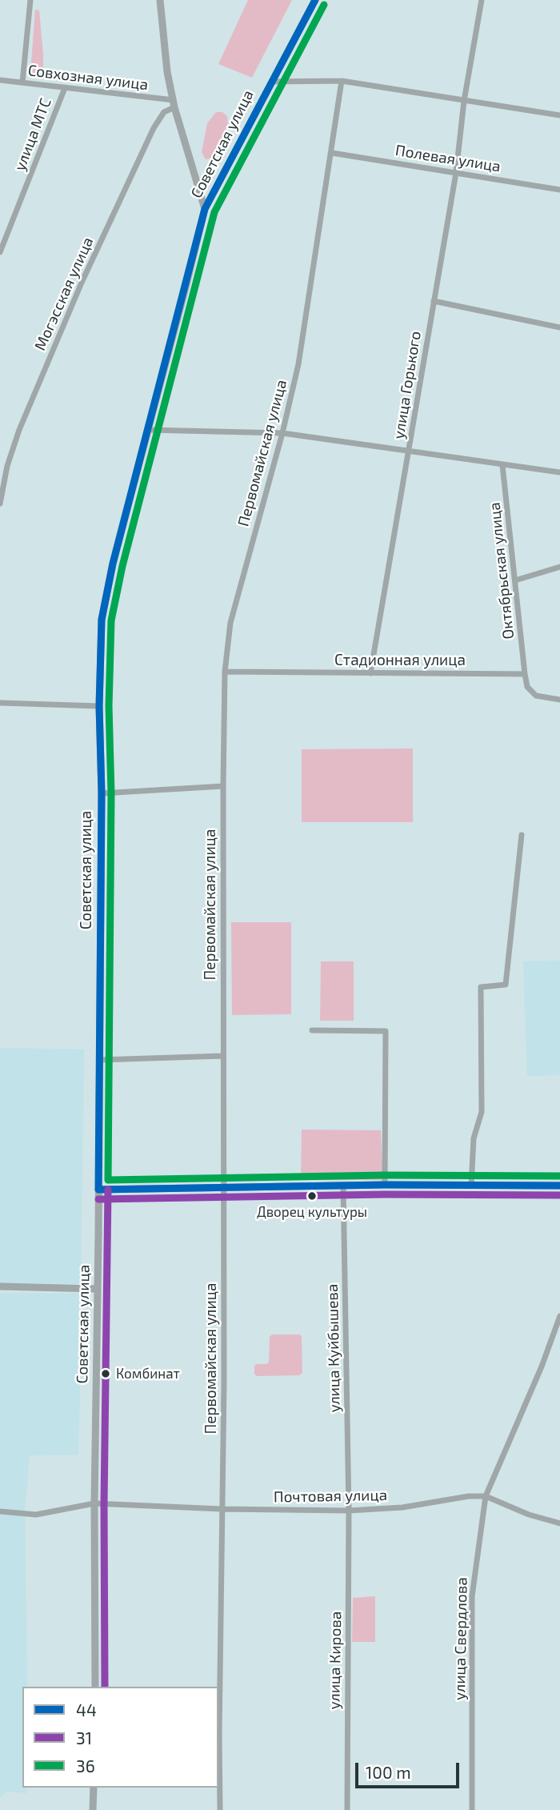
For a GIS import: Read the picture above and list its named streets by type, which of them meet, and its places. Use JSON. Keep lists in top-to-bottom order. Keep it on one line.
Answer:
{"streets":{"street":["Совхозная улица","улица МТС","Советская улица","Полевая улица","Могэсская улица","улица Горького","Первомайская улица","Октябрьская улица","Стадионная улица","улица Куйбышева","Почтовая улица","улица Свердлова","улица Кирова"]},"crossings":[["Совхозная улица","улица МТС"],["Совхозная улица","Могэсская улица"],["Советская улица","Почтовая улица"],["Полевая улица","улица Горького"],["Полевая улица","Первомайская улица"],["улица Горького","Стадионная улица"],["Первомайская улица","Стадионная улица"],["Первомайская улица","Почтовая улица"],["Октябрьская улица","Стадионная улица"],["улица Куйбышева","Почтовая улица"],["улица Куйбышева","улица Кирова"],["Почтовая улица","улица Свердлова"],["Почтовая улица","улица Кирова"]],"places":["Дворец культуры","Комбинат"],"lines":["transit line 44","transit line 36","transit line 31"],"legend":["44","31","36"],"scale_bar":"100 m"}
